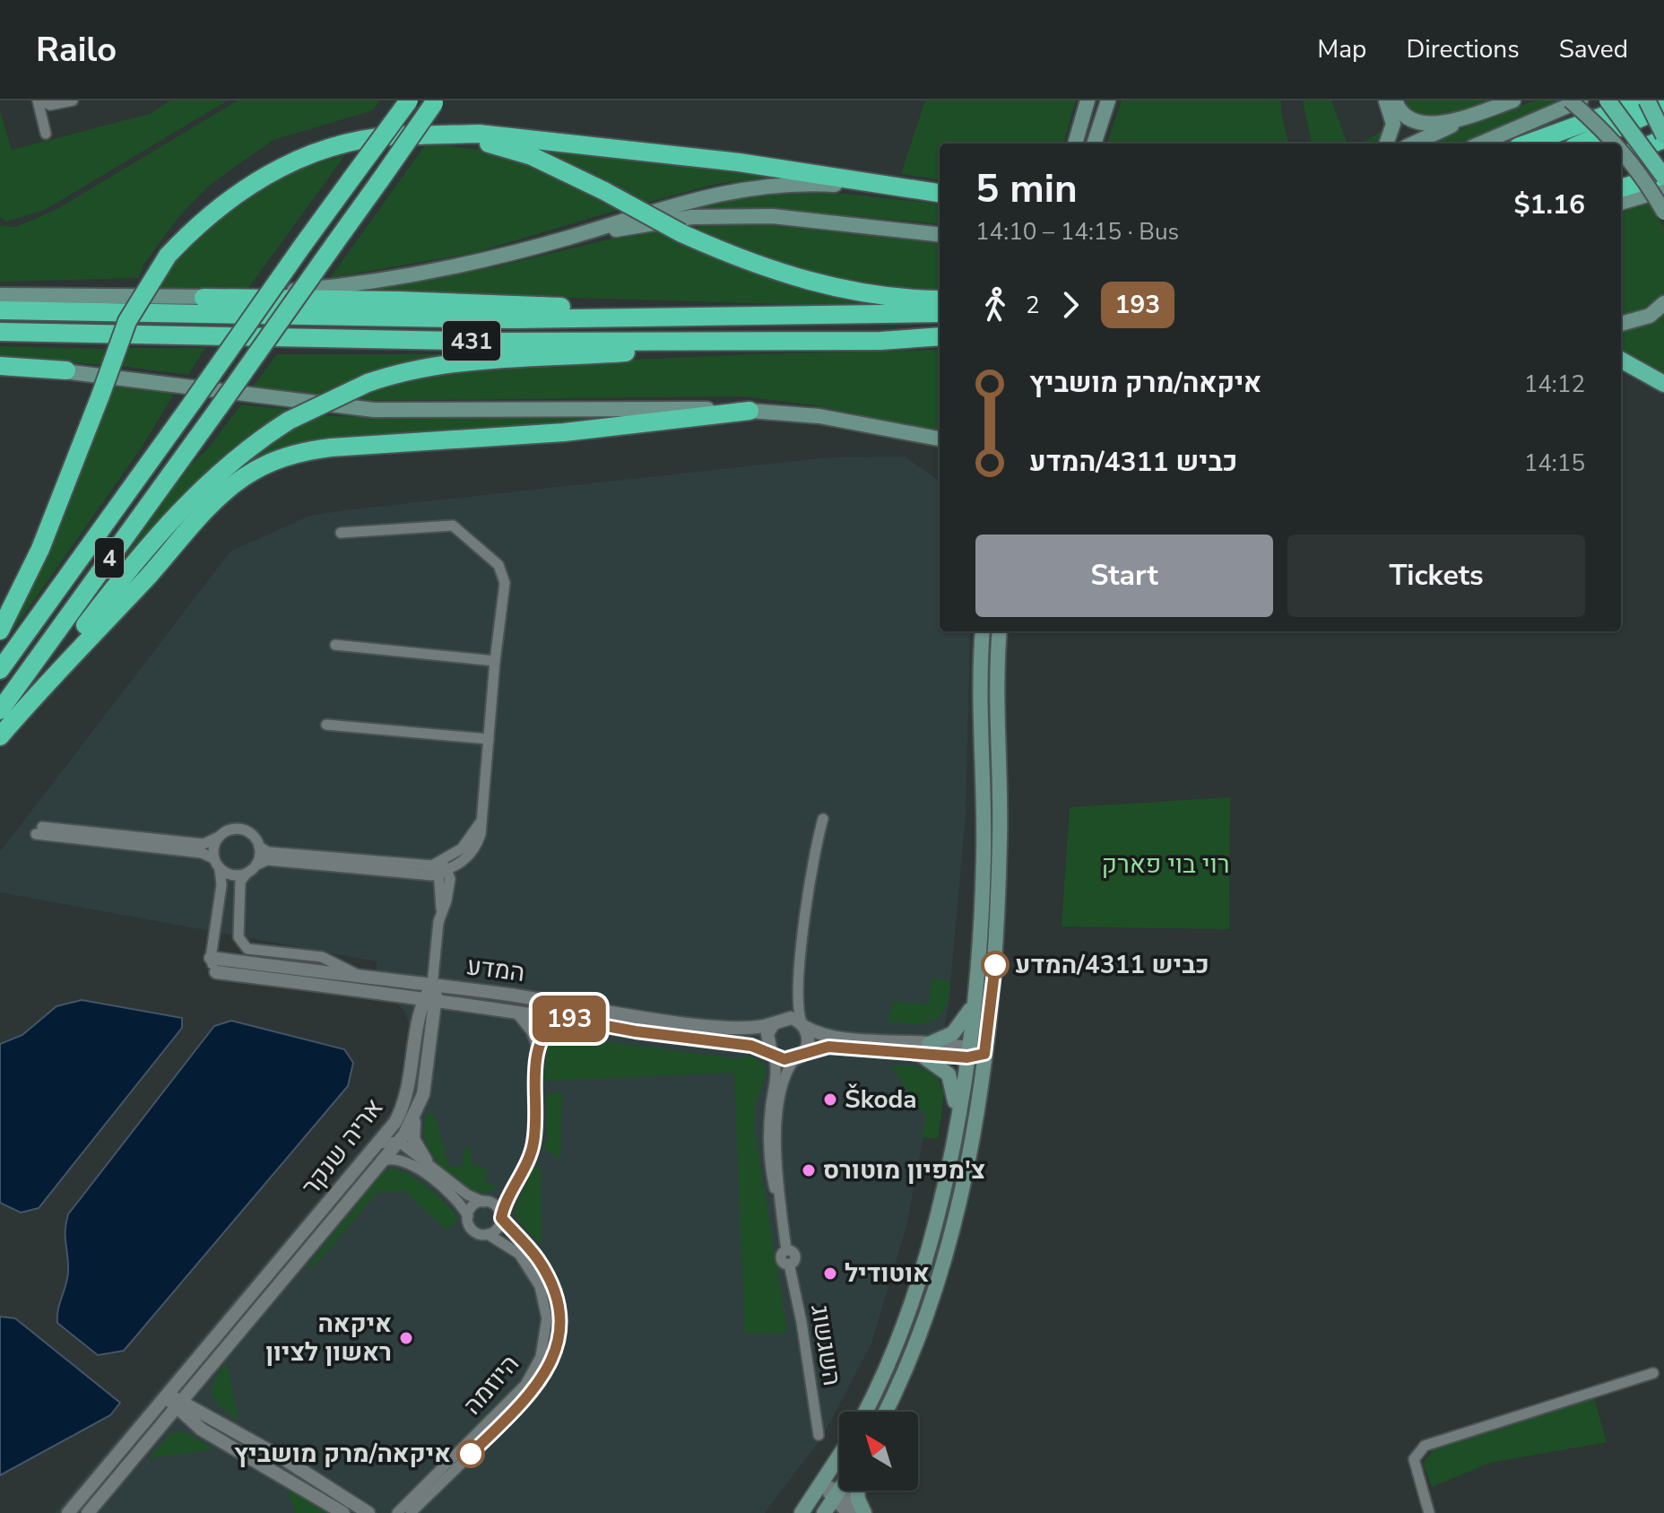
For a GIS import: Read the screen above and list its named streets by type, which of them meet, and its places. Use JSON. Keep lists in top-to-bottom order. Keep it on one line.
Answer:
{"streets":{"highway":["431","4"],"street":["המדע","אריה שנקר","השגשוג","היוזמה"]},"crossings":[["המדע","אריה שנקר"]],"parks":["רוי בוי פארק"],"places":["כביש 4311/המדע","Škoda","צ'מפיון מוטורס","אוטודיל","איקאה ראשון לציון","איקאה/מרק מושביץ"],"lines":["bus line 193"],"north":"top left","page":{"header":"Railo","nav":["Map","Directions","Saved"],"on_map":"193","heading":["5 min","14:10 – 14:15 · Bus","$1.16"],"legs":["2","193"],"list":[{"name":"איקאה/מרק מושביץ","value":"14:12"},{"name":"כביש 4311/המדע","value":"14:15"}],"buttons":["Start","Tickets"]}}
